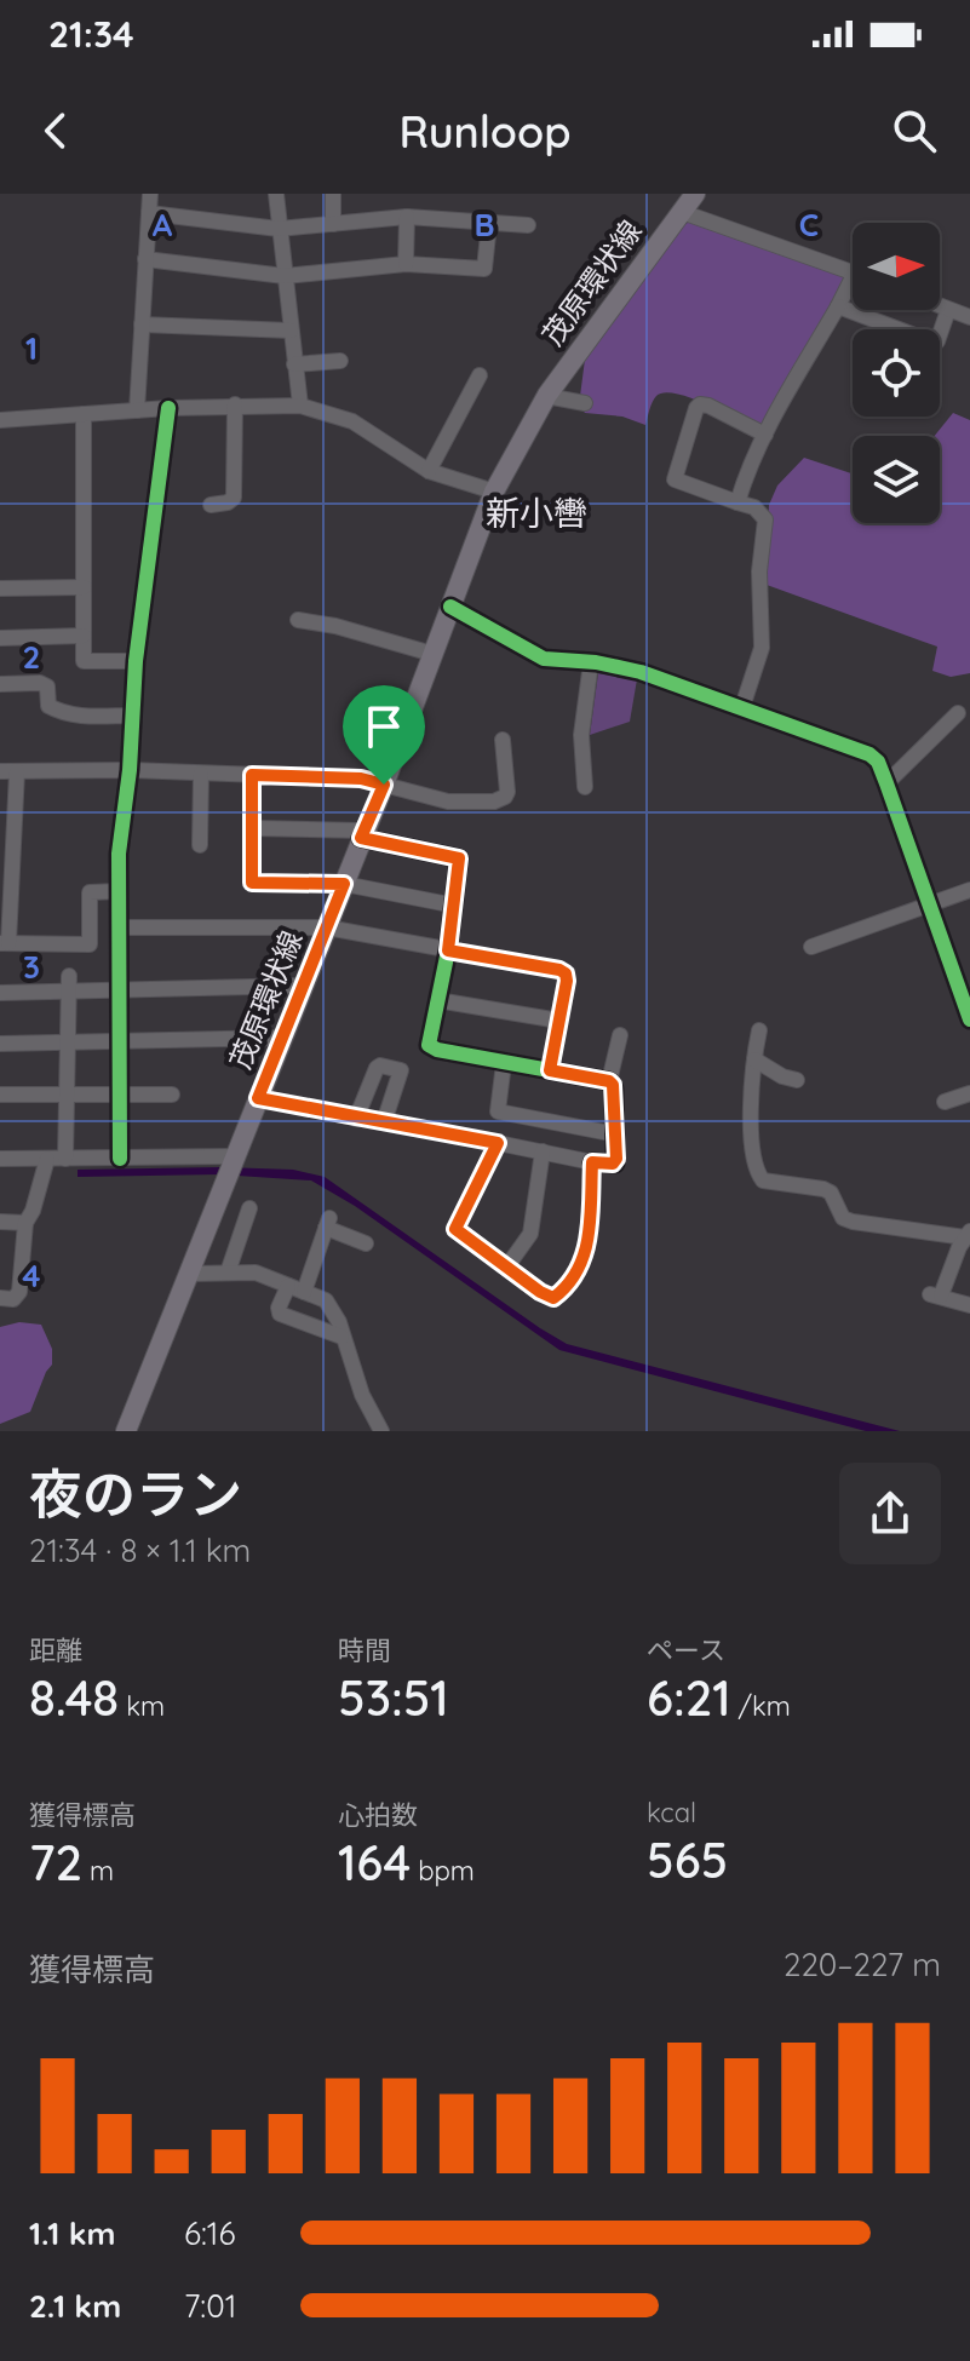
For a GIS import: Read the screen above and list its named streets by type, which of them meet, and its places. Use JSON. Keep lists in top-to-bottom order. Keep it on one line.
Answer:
{"streets":{"main road":["茂原環状線"]},"districts":["新小轡"],"north":"right","page":{"status":"21:34","header":"Runloop","heading":["夜のラン","21:34 · 8 × 1.1 km"],"stats":[["距離","8.48 km"],["時間","53:51"],["ペース","6:21 /km"],["獲得標高","72 m"],["心拍数","164 bpm"],["kcal","565"]],"chart":["獲得標高","220–227 m"],"list":[{"name":"1.1 km","note":"6:16"},{"name":"2.1 km","note":"7:01"}]},"grid":{"columns":["A","B","C"],"rows":["1","2","3","4"]}}
